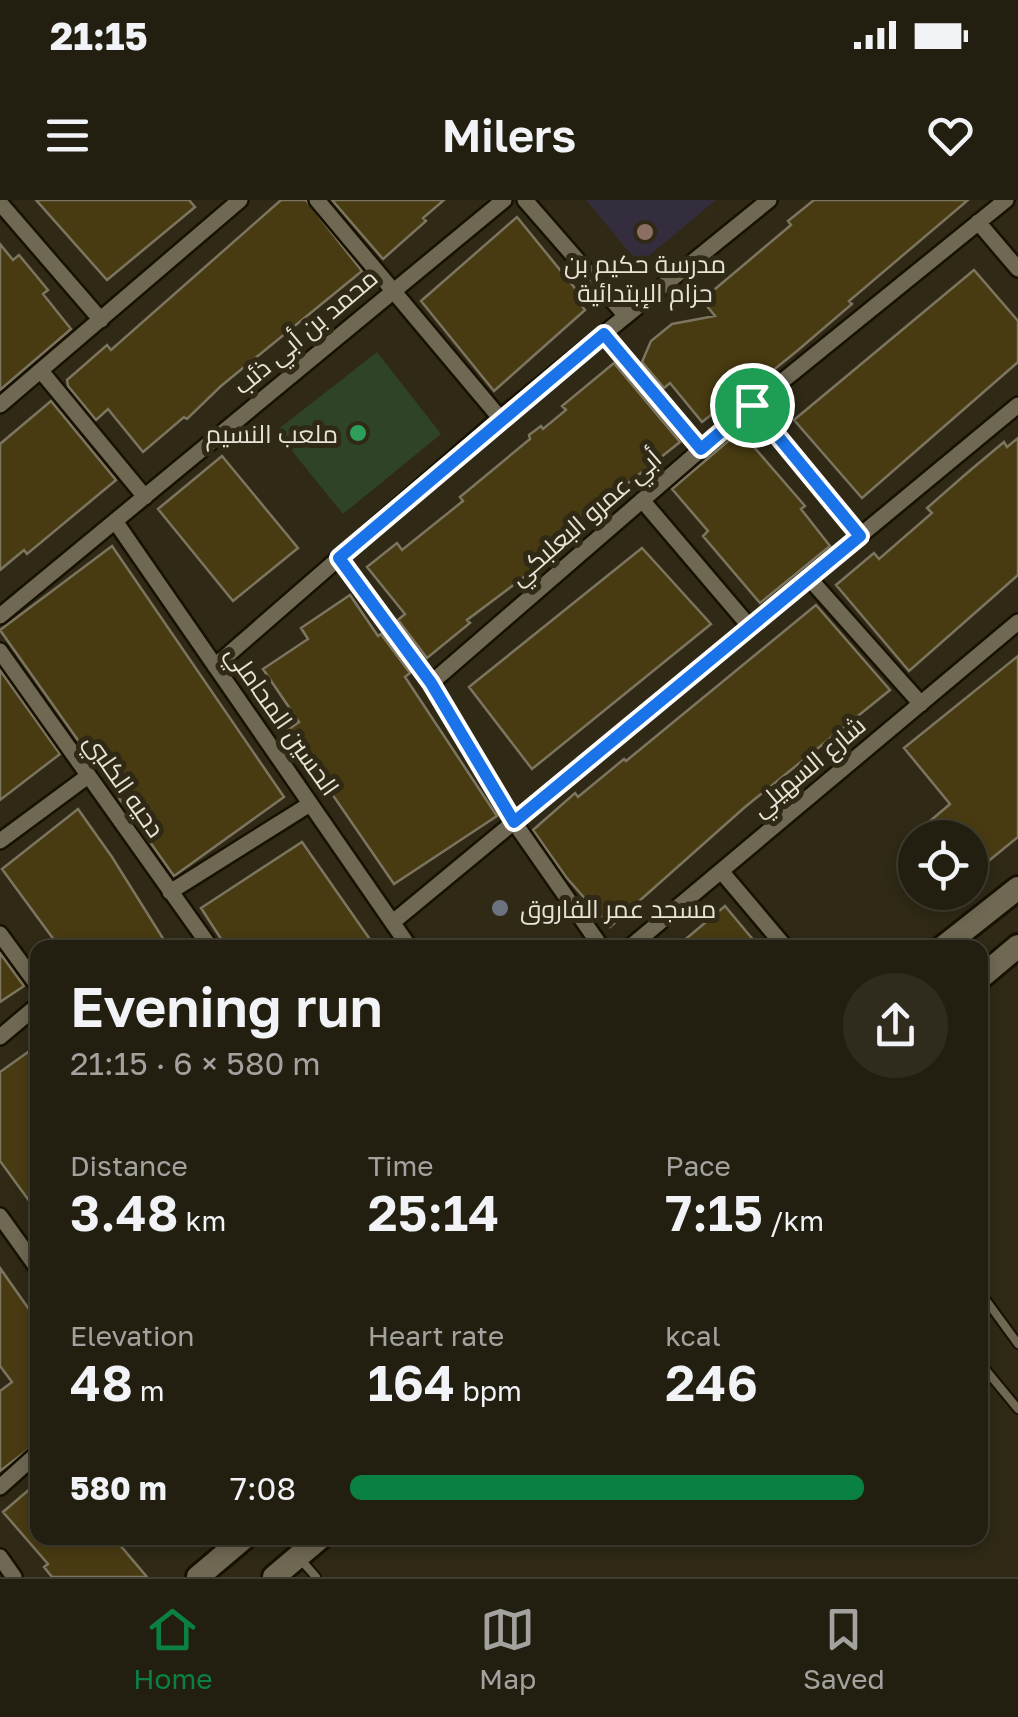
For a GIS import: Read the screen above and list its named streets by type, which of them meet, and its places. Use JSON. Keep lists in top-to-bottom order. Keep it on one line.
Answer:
{"streets":{"street":["محمد بن أبي ذئب","أبي عمرو البعلبكي","الحسين المحاملي","شارع السهيلي","دحيه الكلبي"]},"crossings":[["محمد بن أبي ذئب","الحسين المحاملي"]],"places":["مدرسة حكيم بن حزام الإبتدائية","ملعب النسيم","مسجد عمر الفاروق"],"page":{"status":"21:15","header":"Milers","heading":["Evening run","21:15 · 6 × 580 m"],"stats":[["Distance","3.48 km"],["Time","25:14"],["Pace","7:15 /km"],["Elevation","48 m"],["Heart rate","164 bpm"],["kcal","246"]],"list":[{"name":"580 m","note":"7:08"}],"tabs":["Home","Map","Saved"]}}
